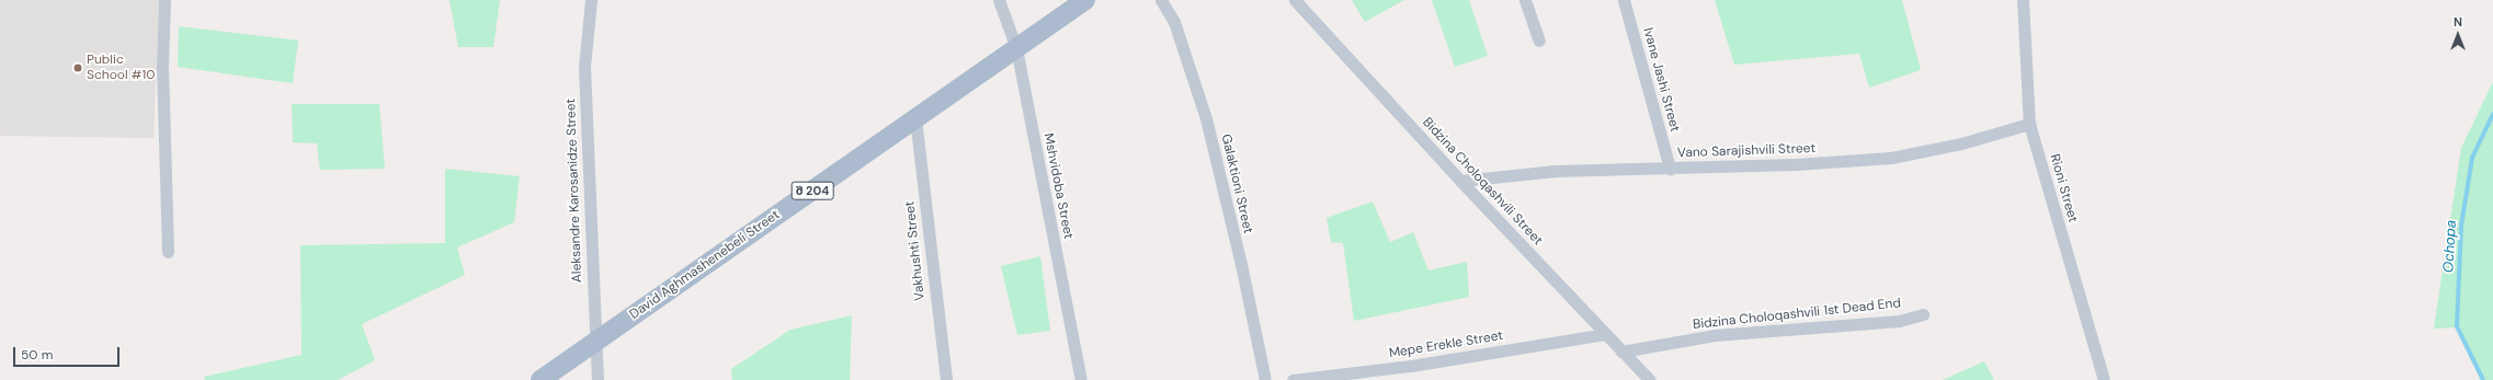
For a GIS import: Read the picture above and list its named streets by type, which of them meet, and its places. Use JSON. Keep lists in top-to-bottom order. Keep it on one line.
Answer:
{"streets":{"main road":["შ 204","David Aghmashenebeli Street"],"street":["Ivane Jashi Street","Vano Sarajishvili Street","Bidzina Choloqashvili Street","Galaktioni Street","Mshvidoba Street","Rioni Street","Aleksandre Karosanidze Street","Vakhushti Street","Bidzina Choloqashvili 1st Dead End","Mepe Erekle Street"]},"crossings":[["Ivane Jashi Street","Vano Sarajishvili Street"],["Vano Sarajishvili Street","Bidzina Choloqashvili Street"],["Vano Sarajishvili Street","Rioni Street"],["Bidzina Choloqashvili Street","Bidzina Choloqashvili 1st Dead End"],["Bidzina Choloqashvili Street","Mepe Erekle Street"],["Mshvidoba Street","David Aghmashenebeli Street"],["Aleksandre Karosanidze Street","David Aghmashenebeli Street"],["Vakhushti Street","David Aghmashenebeli Street"]],"water":["Ochopa"],"places":["Public School #10"],"scale_bar":"50 m","north":"top"}
